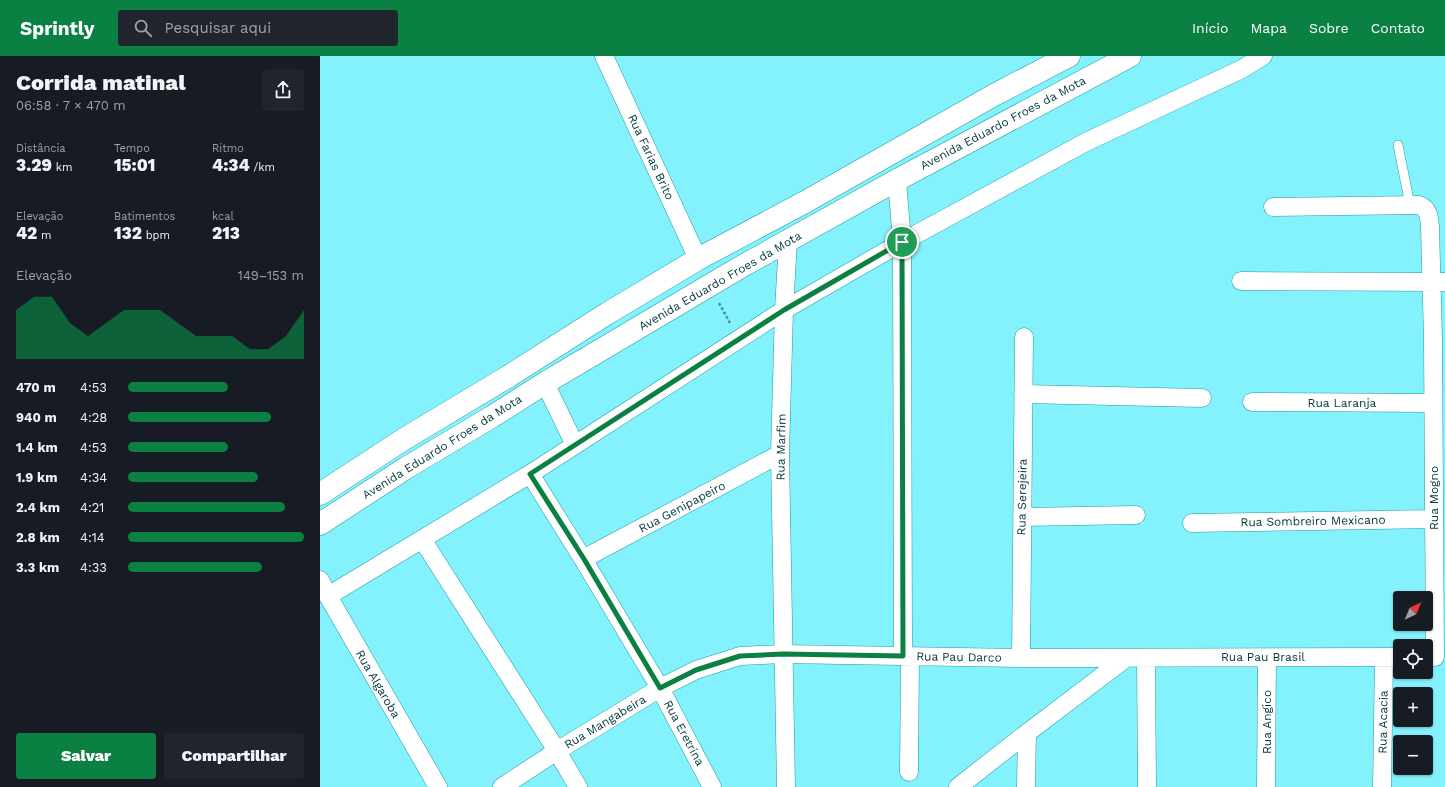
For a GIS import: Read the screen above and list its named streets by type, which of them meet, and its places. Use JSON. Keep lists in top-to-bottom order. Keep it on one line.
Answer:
{"streets":{"highway":["Avenida Eduardo Froes da Mota"],"street":["Rua Farias Brito","Rua Laranja","Rua Marfim","Rua Serejeira","Rua Mogno","Rua Genipapeiro","Rua Sombreiro Mexicano","Rua Pau Darco","Rua Pau Brasil","Rua Algaroba","Rua Mangabeira","Rua Angico","Rua Acacia","Rua Eretrina"]},"crossings":[["Avenida Eduardo Froes da Mota","Rua Farias Brito"],["Avenida Eduardo Froes da Mota","Rua Marfim"],["Avenida Eduardo Froes da Mota","Rua Pau Darco"],["Rua Laranja","Rua Mogno"],["Rua Marfim","Rua Genipapeiro"],["Rua Marfim","Rua Mangabeira"],["Rua Serejeira","Rua Pau Darco"],["Rua Serejeira","Rua Pau Brasil"],["Rua Mogno","Rua Sombreiro Mexicano"],["Rua Genipapeiro","Rua Eretrina"],["Rua Pau Darco","Rua Pau Brasil"],["Rua Pau Brasil","Rua Angico"],["Rua Pau Brasil","Rua Acacia"],["Rua Mangabeira","Rua Eretrina"]],"north":"top right","page":{"header":"Sprintly","search":"Pesquisar aqui","nav":["Início","Mapa","Sobre","Contato"],"heading":["Corrida matinal","06:58 · 7 × 470 m"],"stats":[["Distância","3.29 km"],["Tempo","15:01"],["Ritmo","4:34 /km"],["Elevação","42 m"],["Batimentos","132 bpm"],["kcal","213"]],"chart":["Elevação","149–153 m"],"list":[{"name":"470 m","note":"4:53"},{"name":"940 m","note":"4:28"},{"name":"1.4 km","note":"4:53"},{"name":"1.9 km","note":"4:34"},{"name":"2.4 km","note":"4:21"},{"name":"2.8 km","note":"4:14"},{"name":"3.3 km","note":"4:33"}],"map_buttons":["+","−"],"buttons":["Salvar","Compartilhar"]}}
